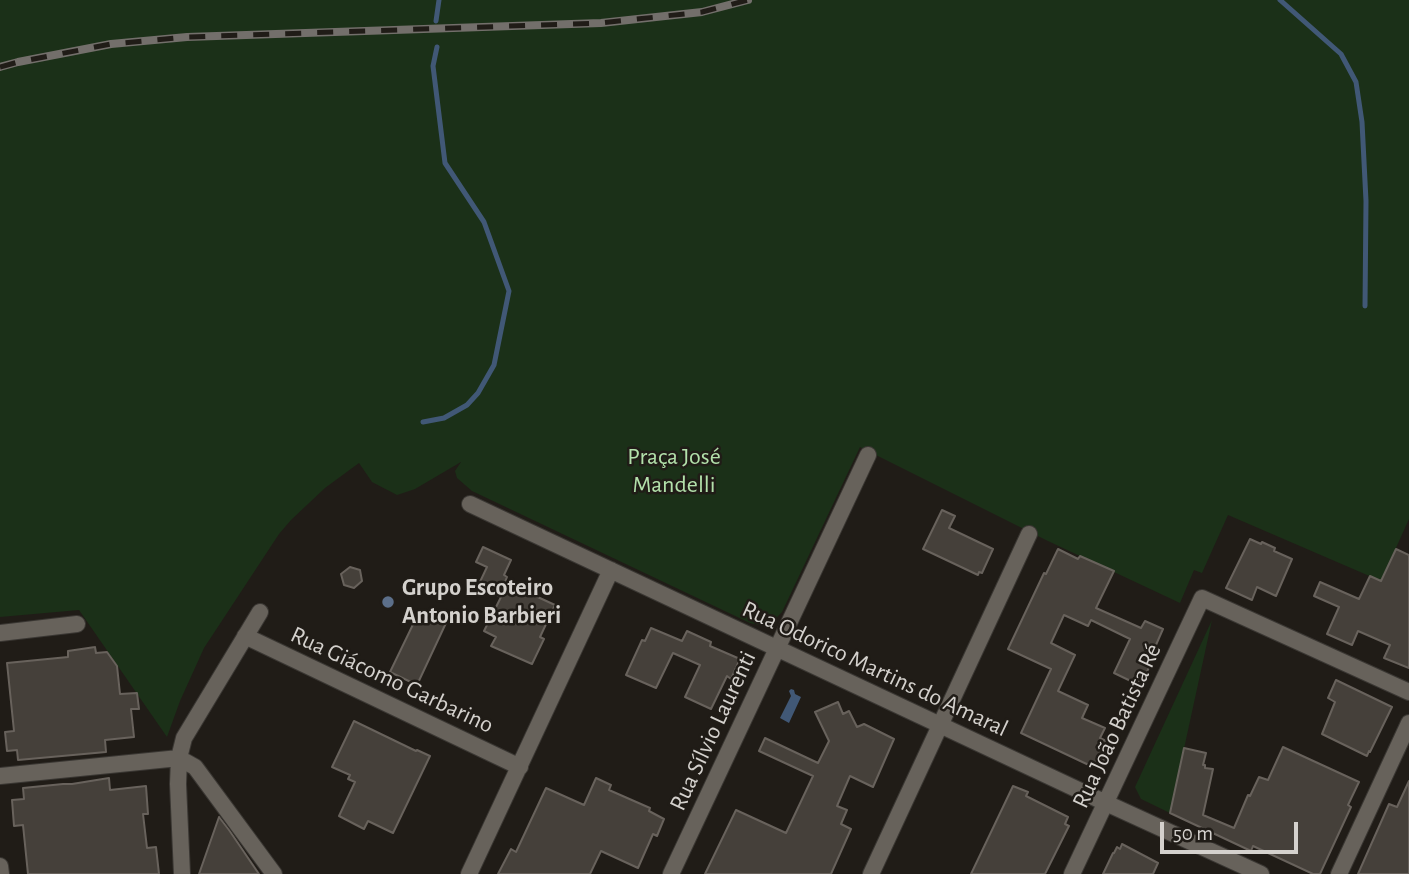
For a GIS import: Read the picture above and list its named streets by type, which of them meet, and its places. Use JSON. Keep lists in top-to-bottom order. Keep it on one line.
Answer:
{"streets":{"street":["Rua Odorico Martins do Amaral","Rua Giácomo Garbarino","Rua João Batista Ré","Rua Sílvio Laurenti"]},"crossings":[["Rua Odorico Martins do Amaral","Rua João Batista Ré"],["Rua Odorico Martins do Amaral","Rua Sílvio Laurenti"]],"parks":["Praça José Mandelli"],"places":["Grupo Escoteiro Antonio Barbieri"],"scale_bar":"50 m"}
